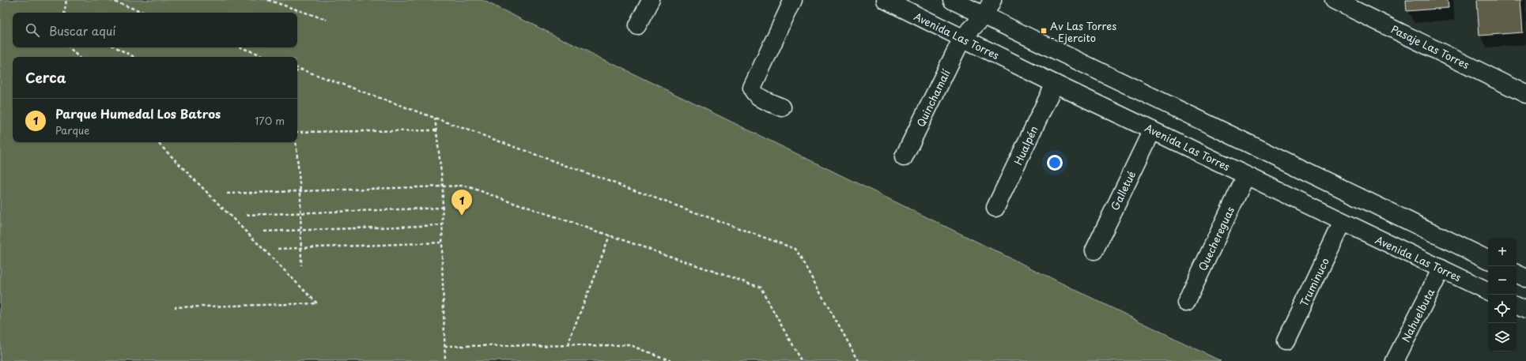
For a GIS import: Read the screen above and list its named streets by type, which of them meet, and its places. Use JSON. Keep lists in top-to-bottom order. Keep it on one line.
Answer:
{"streets":{"street":["Avenida Las Torres","Pasaje Las Torres","Quinchamalí","Hualpén","Galletué","Quechereguas","Truminuco","Nahuelbuta"]},"crossings":[["Avenida Las Torres","Quinchamalí"],["Avenida Las Torres","Hualpén"],["Avenida Las Torres","Galletué"],["Avenida Las Torres","Quechereguas"],["Avenida Las Torres","Truminuco"],["Avenida Las Torres","Nahuelbuta"]],"places":{"transit":["Av Las Torres - Ejercito"]},"page":{"search":"Buscar aquí","heading":"Cerca","list":[{"mark":"1","name":"Parque Humedal Los Batros","note":"Parque","value":"170 m"}],"pins":"1","map_buttons":["+","−"]}}
